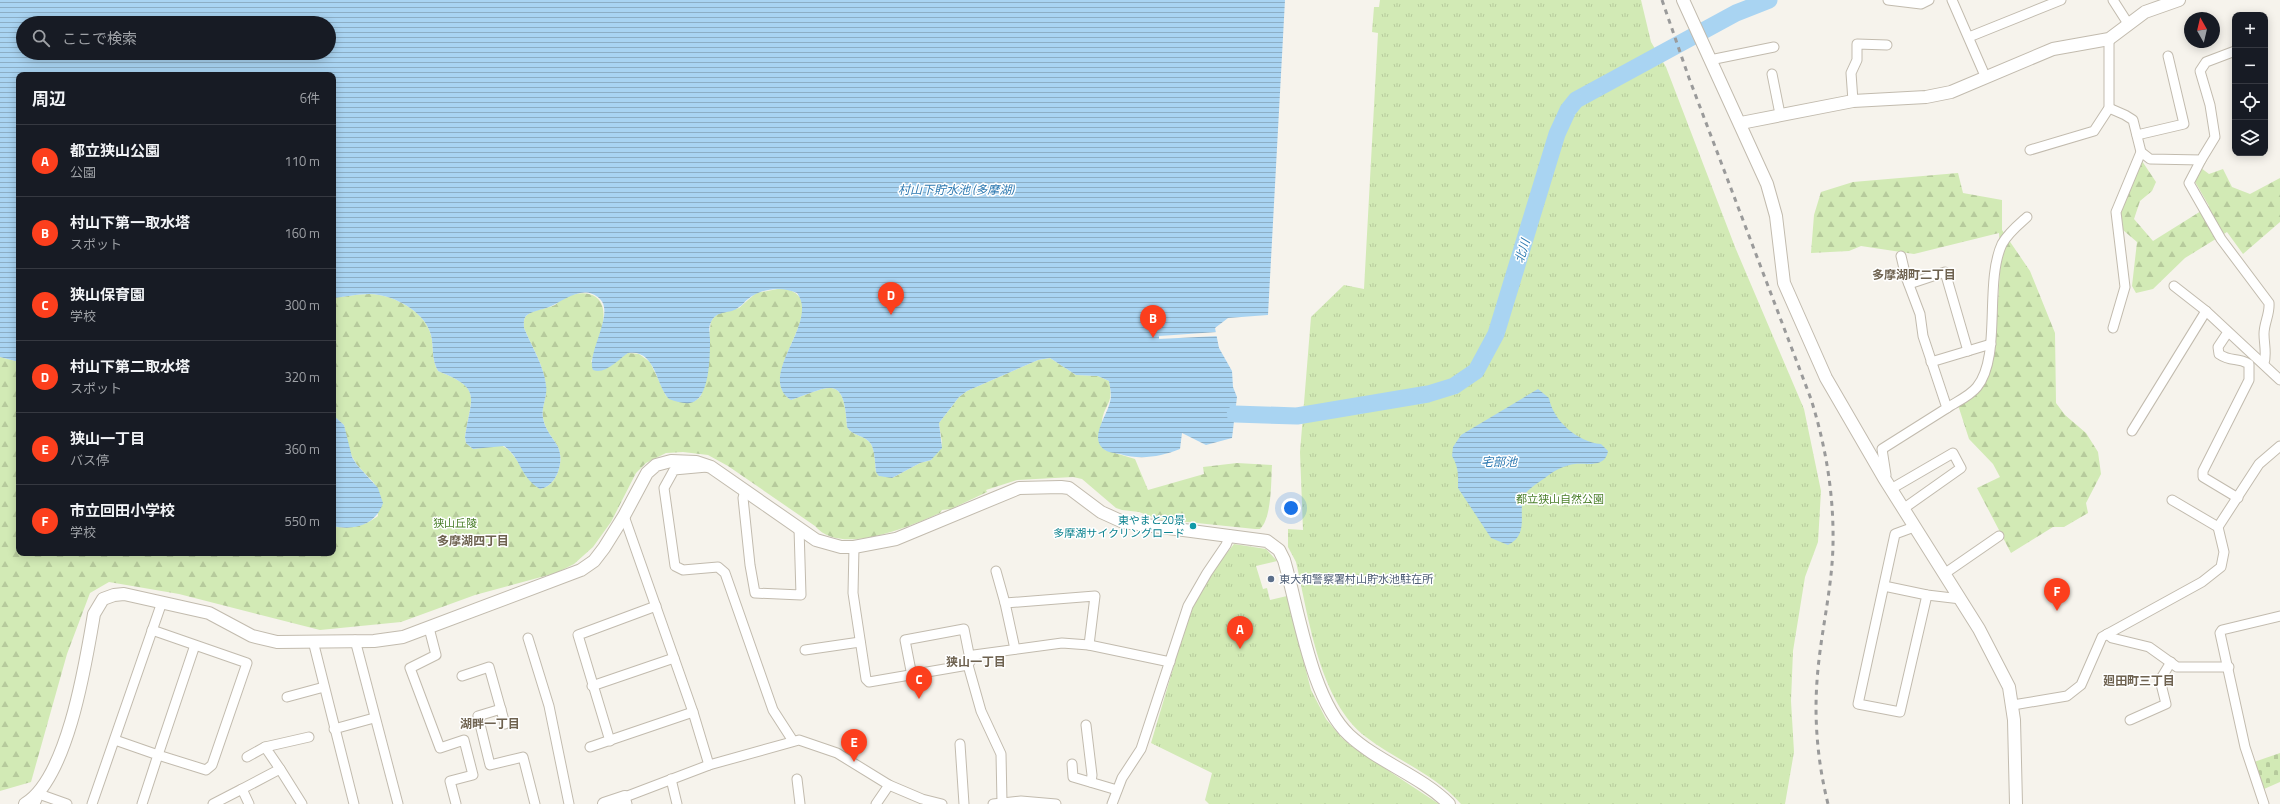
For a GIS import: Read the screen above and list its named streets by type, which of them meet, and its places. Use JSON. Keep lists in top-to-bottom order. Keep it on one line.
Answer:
{"districts":["多摩湖町二丁目","多摩湖四丁目","狭山一丁目","廻田町三丁目","湖畔一丁目"],"water":["村山下貯水池 (多摩湖)","北川","宅部池"],"parks":["都立狭山自然公園","狭山丘陵"],"places":["東やまと20景 多摩湖サイクリングロード","東大和警察署村山貯水池駐在所"],"north":"top","page":{"map_buttons":["+","−"],"search":"ここで検索","heading":["周辺","6件"],"list":[{"mark":"A","name":"都立狭山公園","note":"公園","value":"110 m"},{"mark":"B","name":"村山下第一取水塔","note":"スポット","value":"160 m"},{"mark":"C","name":"狭山保育園","note":"学校","value":"300 m"},{"mark":"D","name":"村山下第二取水塔","note":"スポット","value":"320 m"},{"mark":"E","name":"狭山一丁目","note":"バス停","value":"360 m"},{"mark":"F","name":"市立回田小学校","note":"学校","value":"550 m"}],"pins":["D","B","F","A","C","E"]}}
